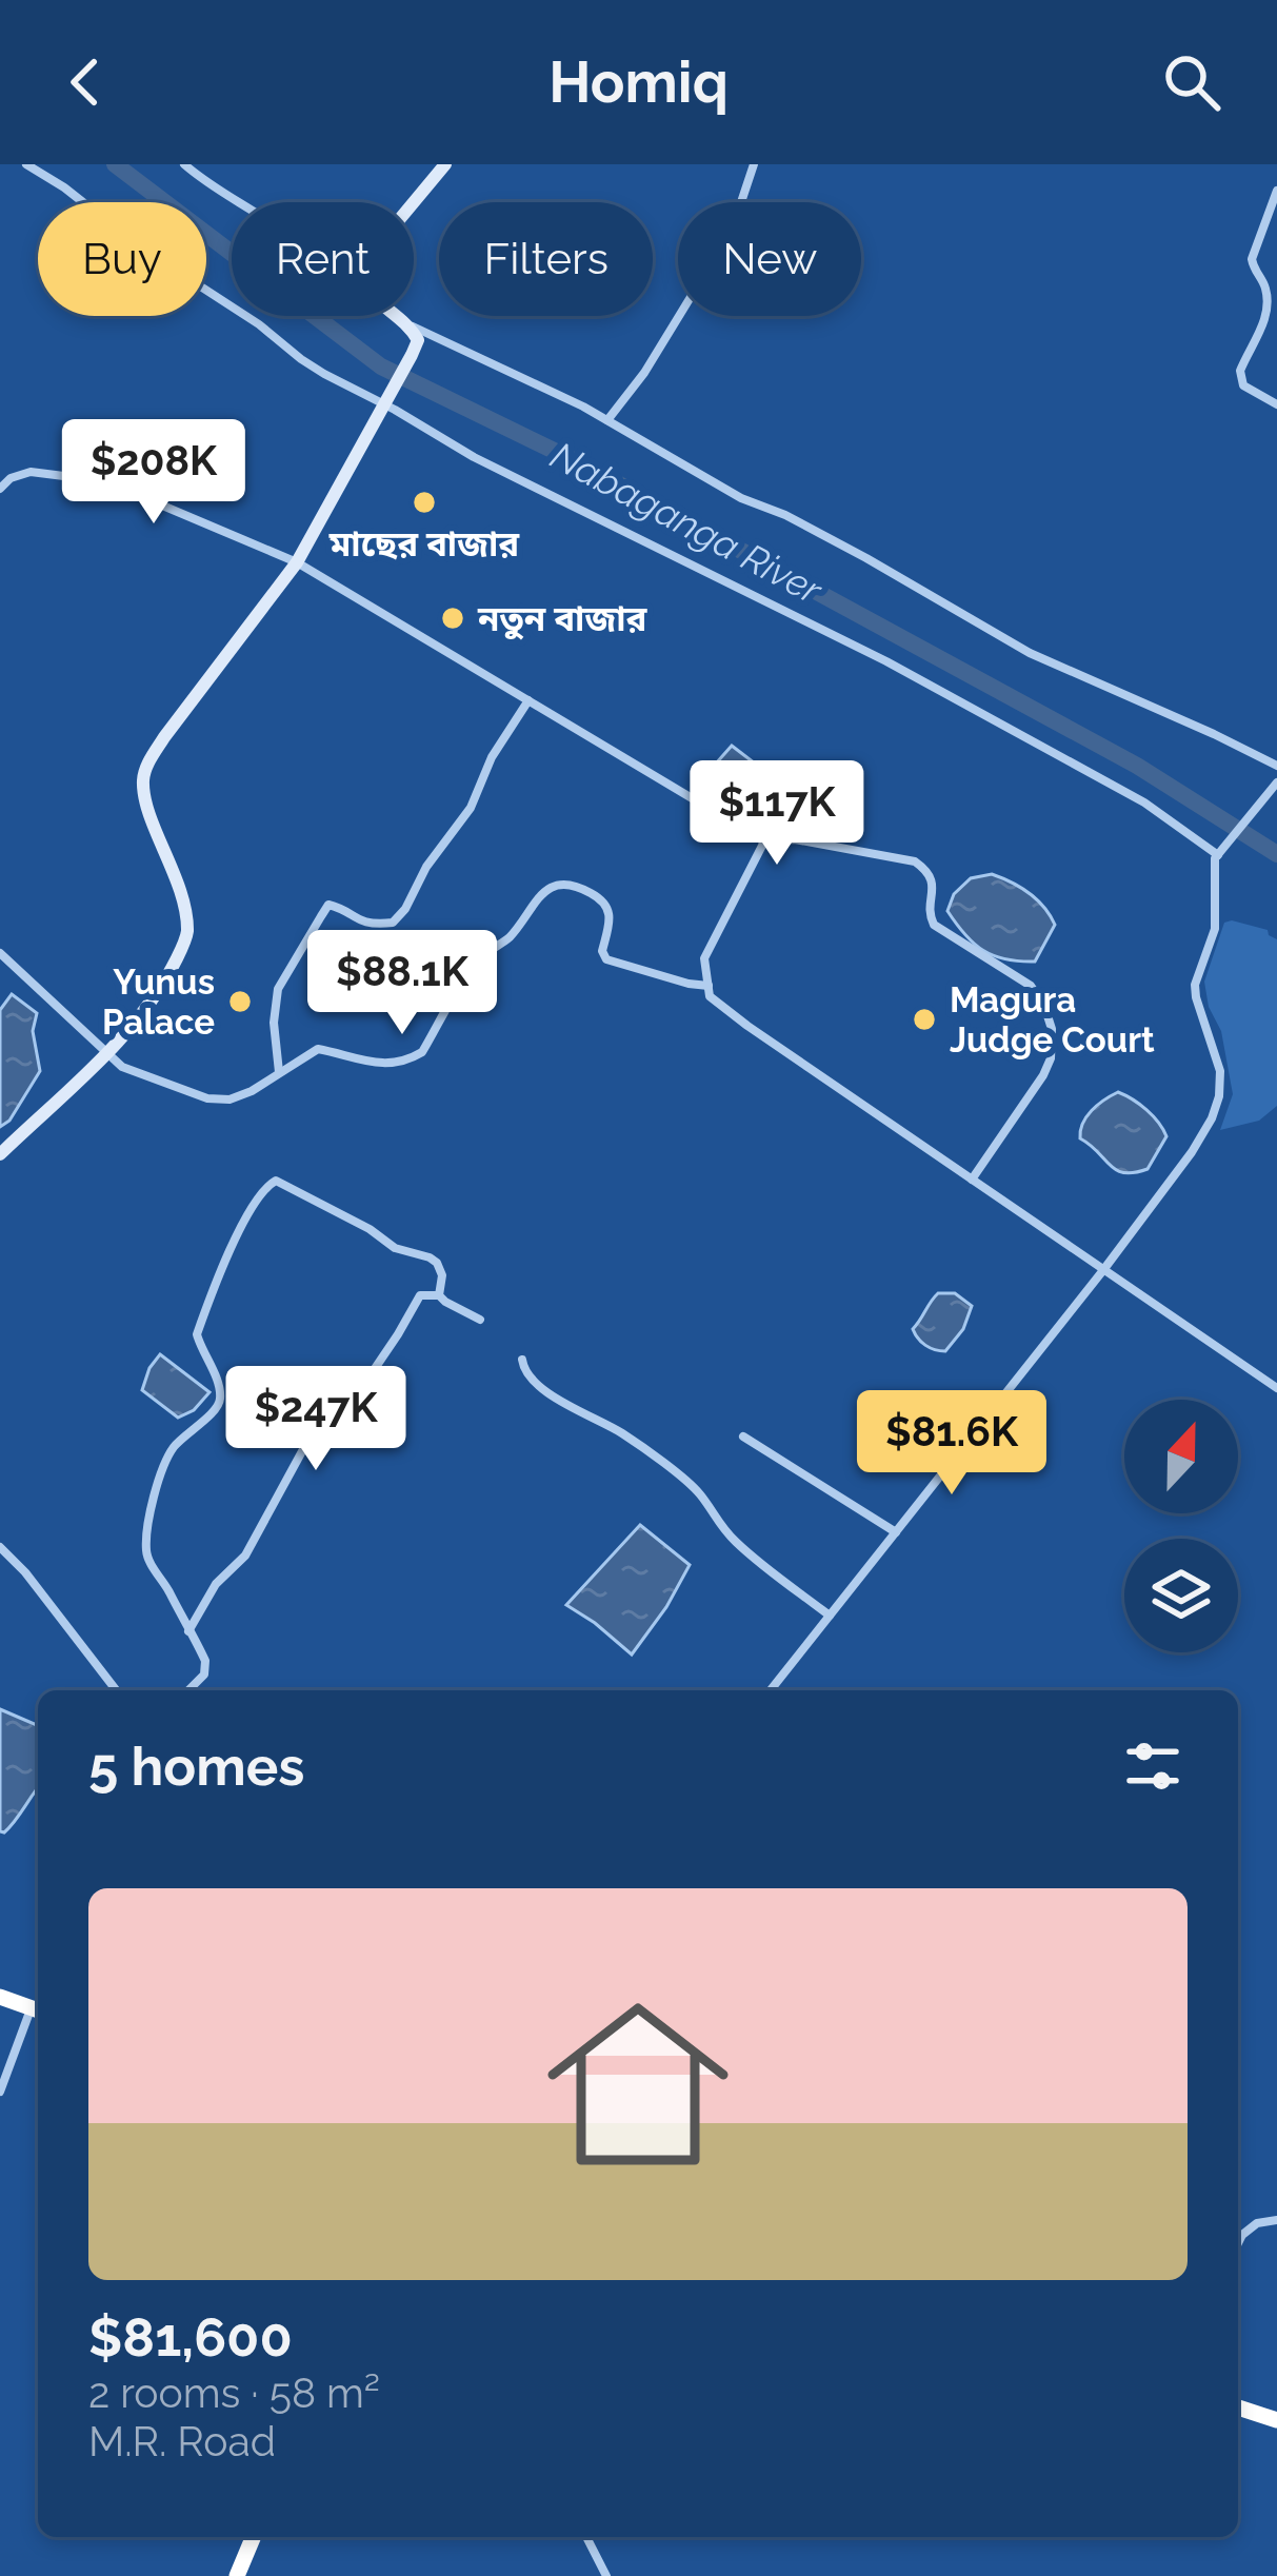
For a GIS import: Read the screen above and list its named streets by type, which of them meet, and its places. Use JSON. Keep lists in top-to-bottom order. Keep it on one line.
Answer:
{"water":["Nabaganga River"],"places":["মাছের বাজার","নতুন বাজার","Yunus Palace","Magura Judge Court"],"north":"top","page":{"header":"Homiq","chip":["Buy","Rent","Filters","New"],"price":["$208K","$117K","$88.1K","$247K","$81.6K"],"heading":"5 homes","list":[{"name":"$81,600","note":"2 rooms · 58 m² · M.R. Road"}]}}
